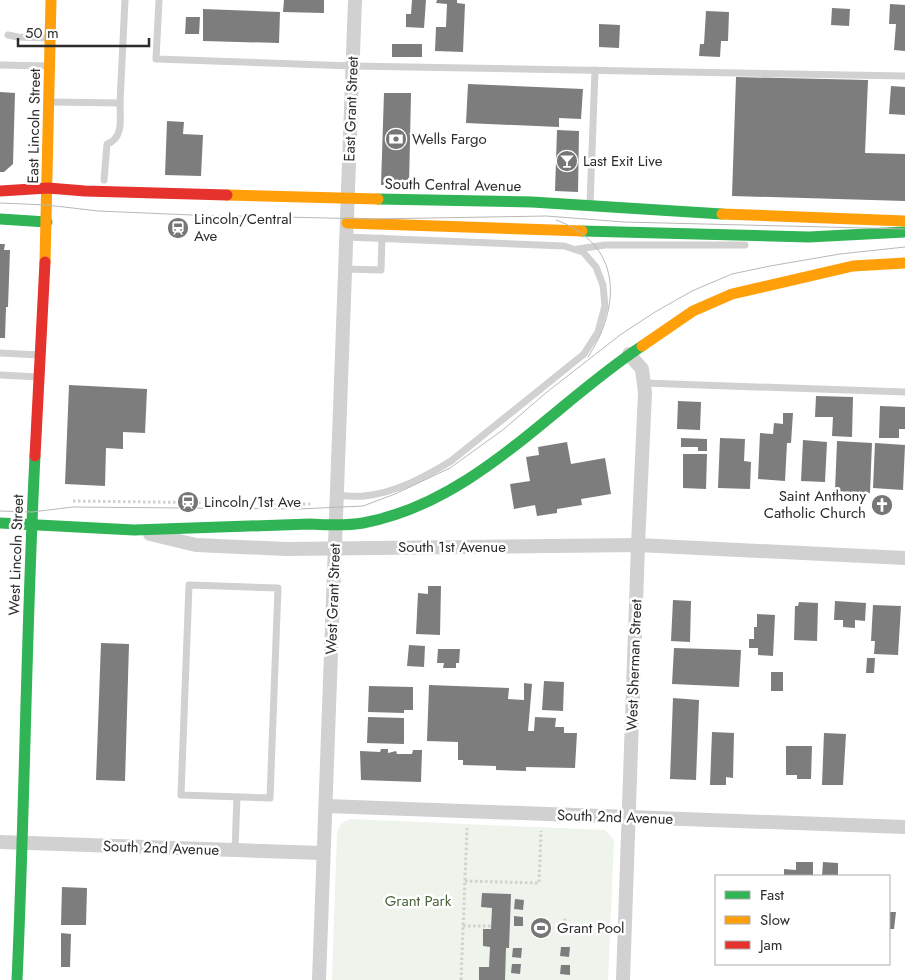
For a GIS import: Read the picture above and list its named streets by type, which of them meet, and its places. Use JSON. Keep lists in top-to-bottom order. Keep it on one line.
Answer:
{"streets":{"main road":["East Lincoln Street","South Central Avenue","South 1st Avenue","West Lincoln Street"],"street":["East Grant Street","West Grant Street","West Sherman Street","South 2nd Avenue"]},"crossings":[["East Grant Street","South Central Avenue"],["East Grant Street","West Grant Street"],["East Lincoln Street","South Central Avenue"],["East Lincoln Street","West Lincoln Street"],["South 1st Avenue","West Lincoln Street"],["South 1st Avenue","West Grant Street"],["South 1st Avenue","West Sherman Street"],["West Lincoln Street","South 2nd Avenue"],["West Grant Street","South 2nd Avenue"],["West Sherman Street","South 2nd Avenue"]],"parks":["Grant Park"],"places":{"bank":["Wells Fargo"],"bar":["Last Exit Live"],"station":["Lincoln/Central Ave","Lincoln/1st Ave"],"church":["Saint Anthony Catholic Church"],"sports":["Grant Pool"]},"legend":["Fast","Slow","Jam"],"scale_bar":"50 m"}
